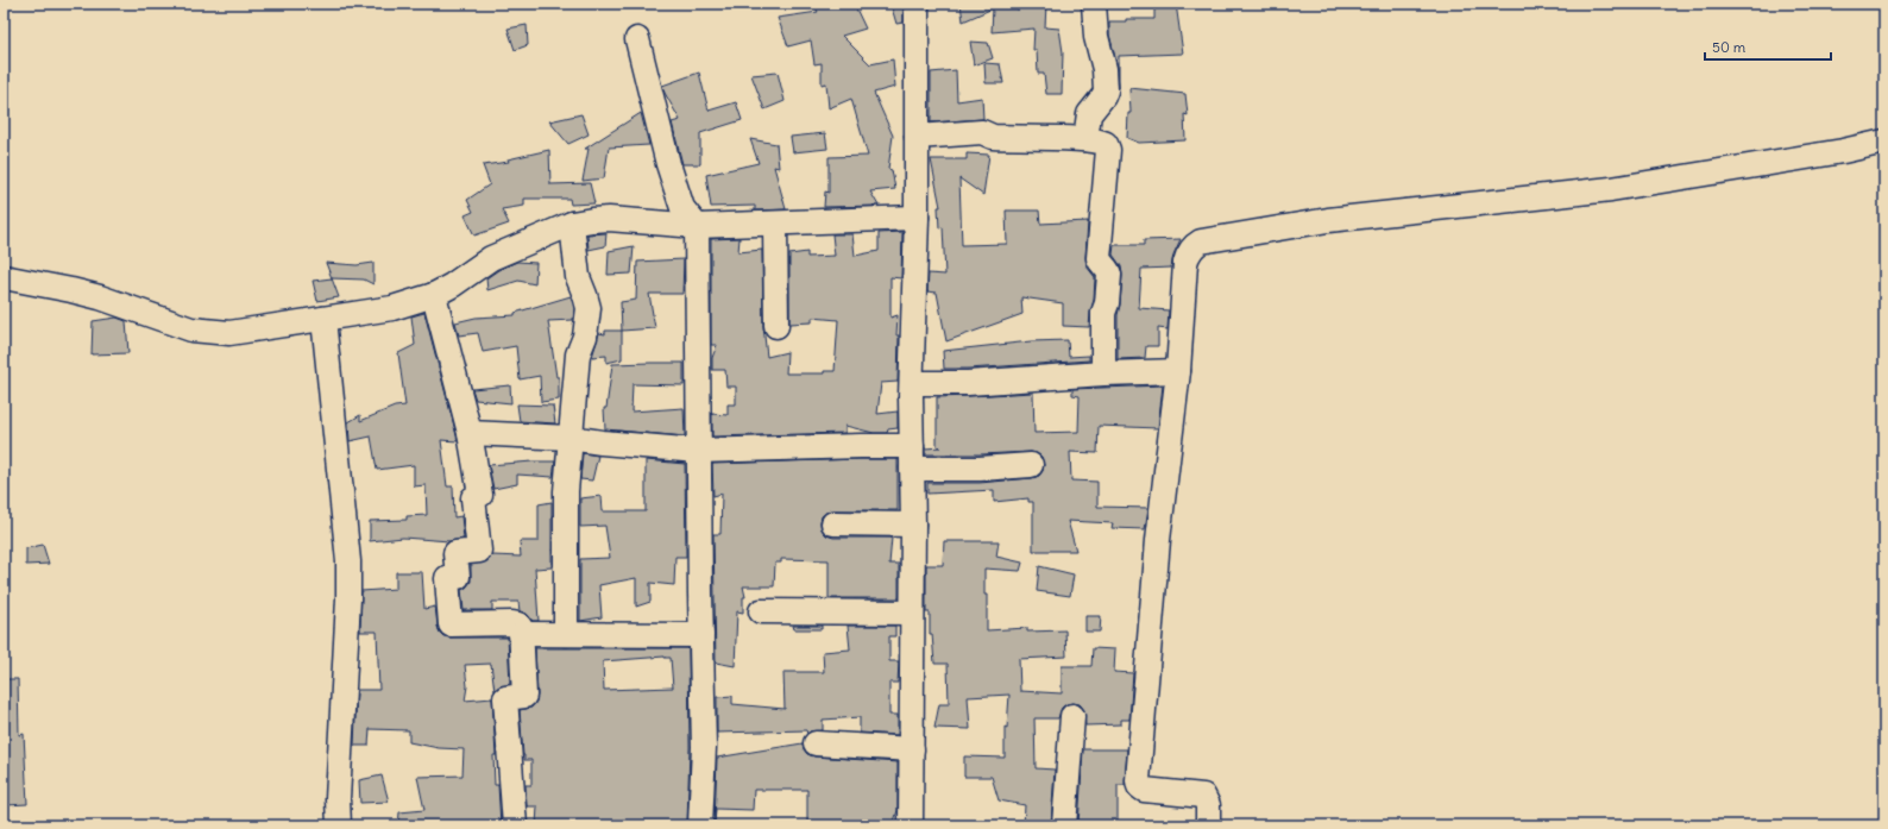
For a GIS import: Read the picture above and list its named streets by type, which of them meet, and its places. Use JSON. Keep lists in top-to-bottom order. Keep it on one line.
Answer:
{"scale_bar":"50 m"}
